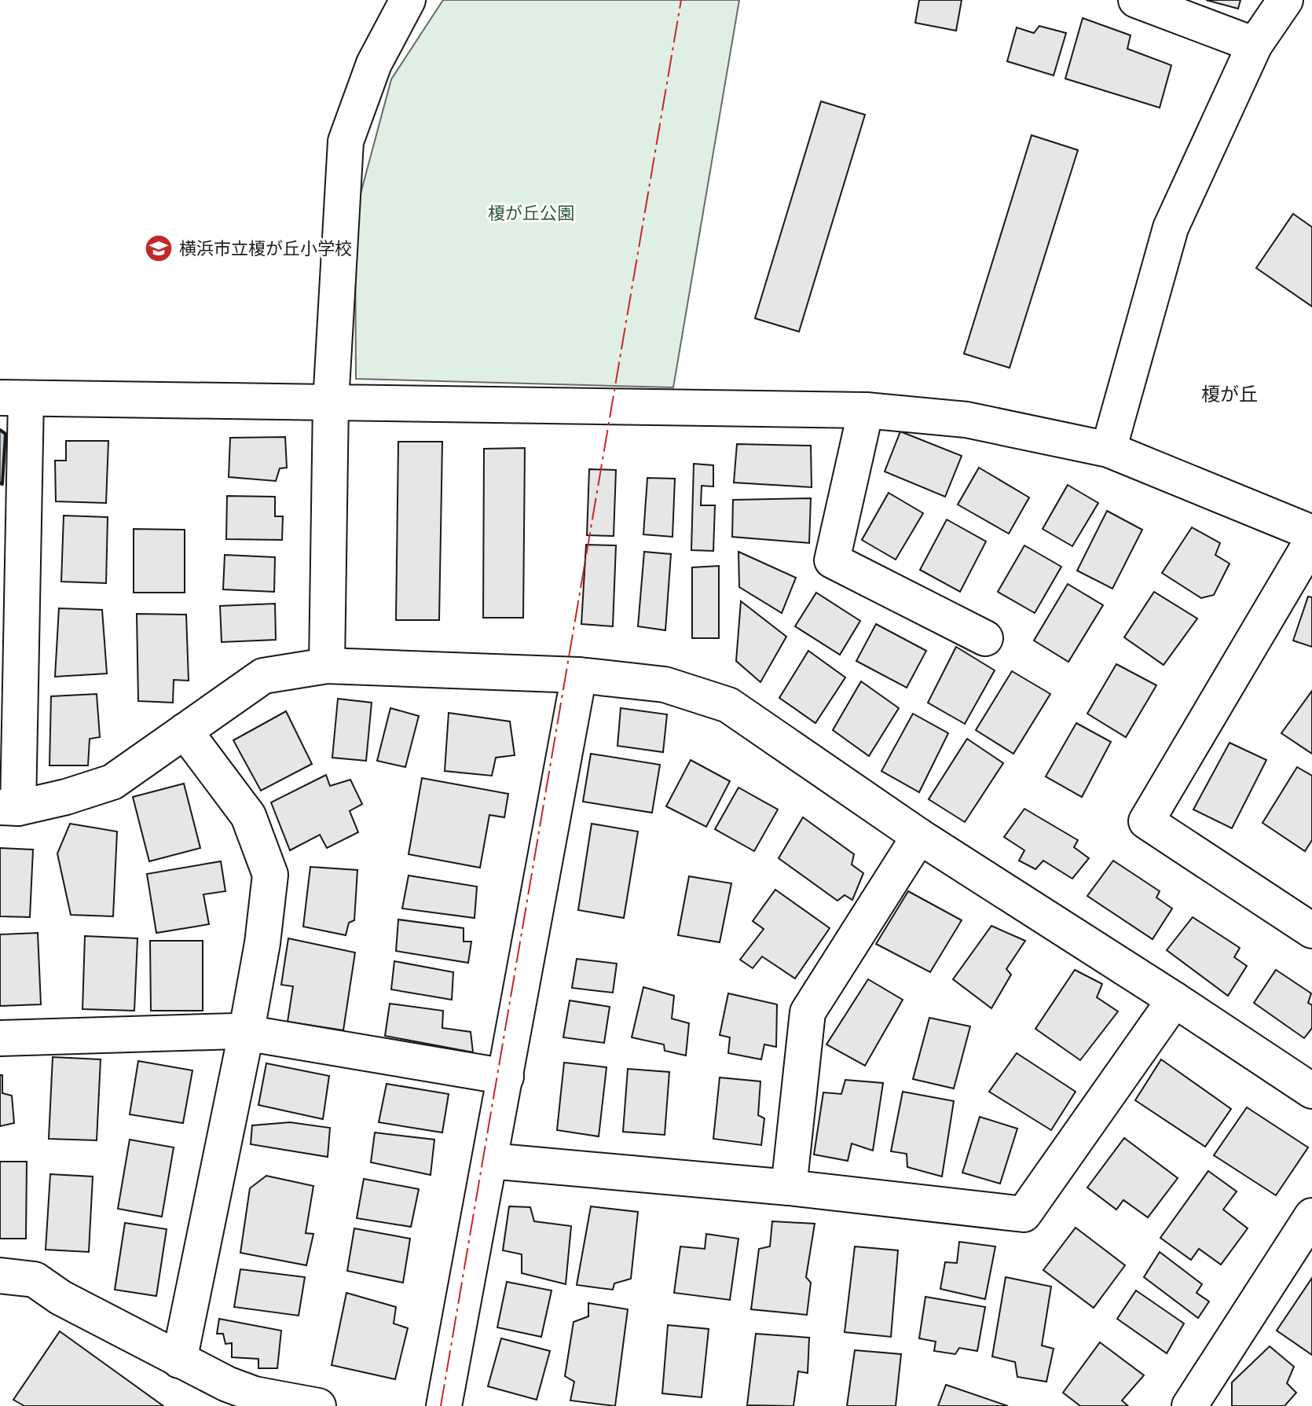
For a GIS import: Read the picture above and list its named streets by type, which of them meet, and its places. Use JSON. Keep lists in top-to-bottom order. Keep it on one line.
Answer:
{"districts":["榎が丘"],"parks":["榎が丘公園"],"places":{"school or university":["横浜市立榎が丘小学校"]}}
